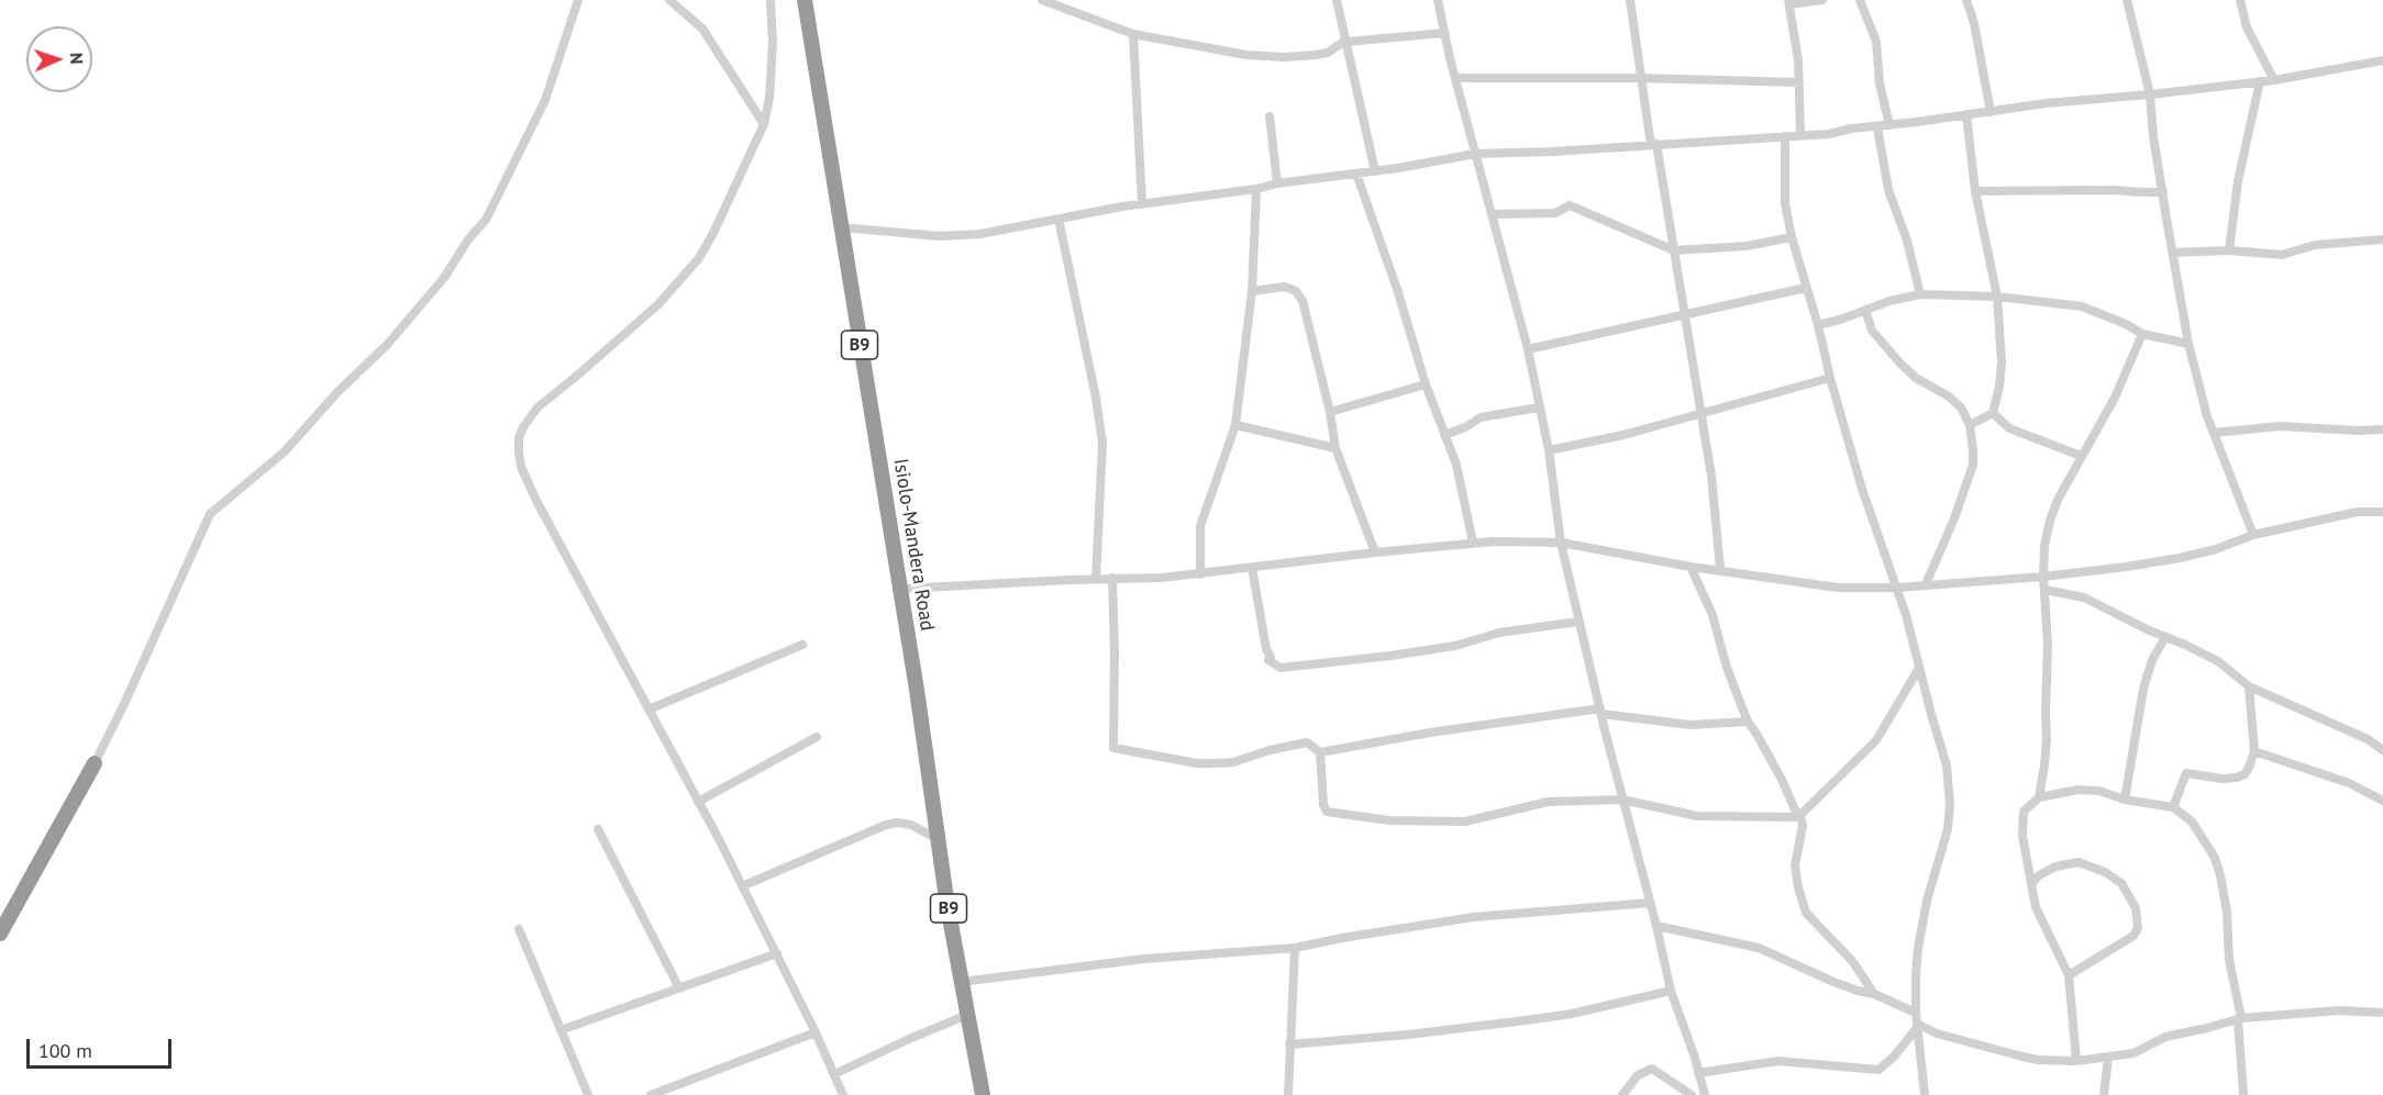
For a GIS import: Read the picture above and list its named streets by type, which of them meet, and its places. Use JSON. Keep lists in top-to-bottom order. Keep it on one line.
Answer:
{"streets":{"highway":["B9","Isiolo-Mandera Road"]},"scale_bar":"100 m","north":"right"}
